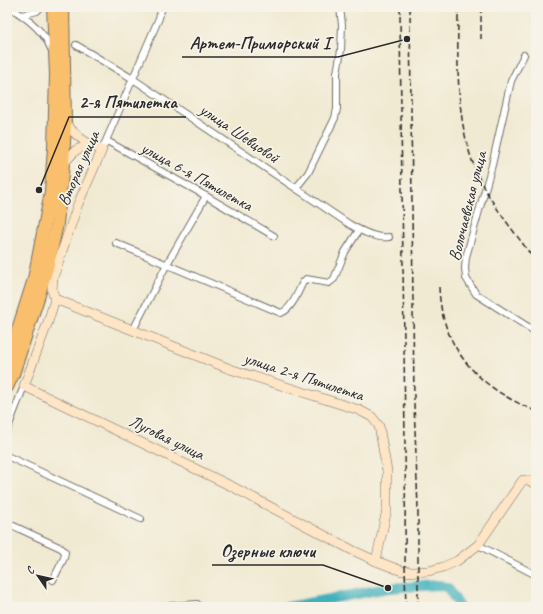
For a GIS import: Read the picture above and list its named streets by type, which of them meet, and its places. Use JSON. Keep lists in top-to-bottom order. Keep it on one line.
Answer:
{"streets":{"main road":["Вторая улица","улица 2-я Пятилетка","Луговая улица"],"street":["улица Шевцовой","улица 6-я Пятилетка","Волочаевская улица"]},"crossings":[["улица Шевцовой","Вторая улица"],["Вторая улица","улица 6-я Пятилетка"],["Вторая улица","улица 2-я Пятилетка"],["улица 2-я Пятилетка","Луговая улица"]],"places":["Артем-Приморский I","2-я Пятилетка","Озерные ключи"],"north":"top left"}
